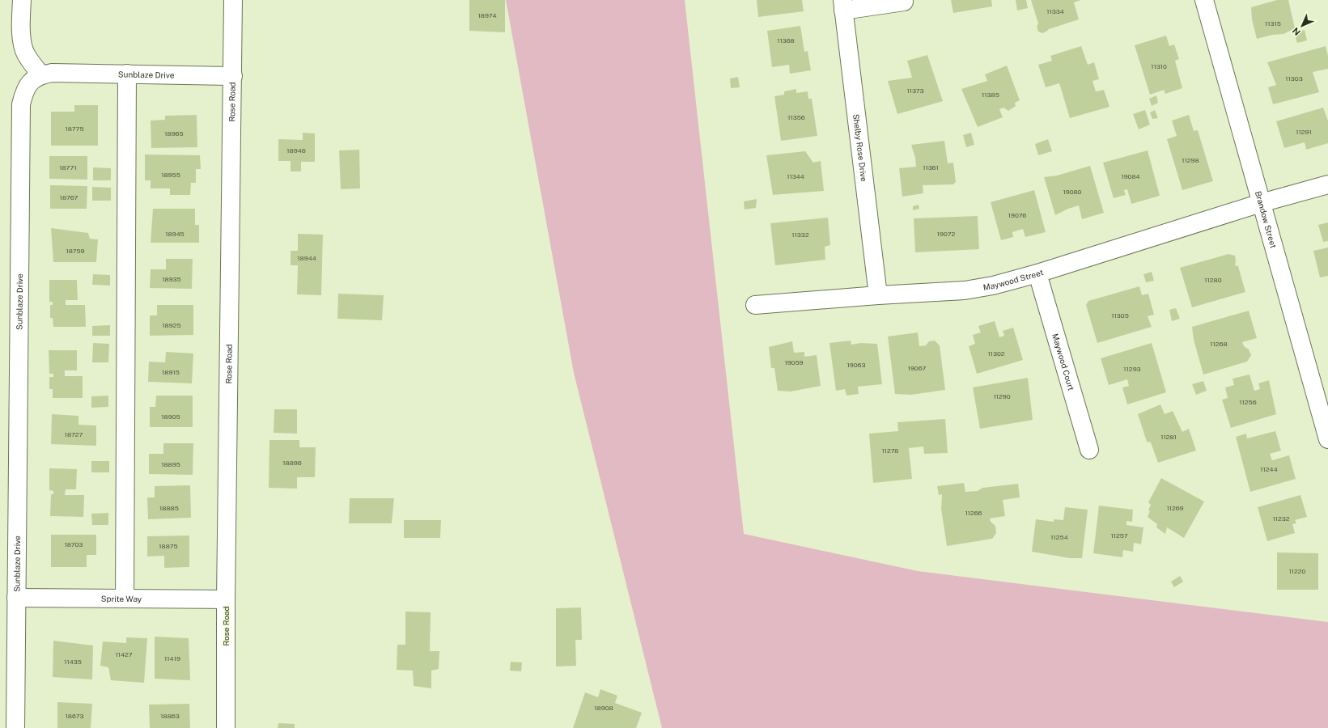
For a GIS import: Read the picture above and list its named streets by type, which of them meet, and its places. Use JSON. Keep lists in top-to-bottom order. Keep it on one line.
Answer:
{"streets":{"street":["Sunblaze Drive","Rose Road","Shelby Rose Drive","Brandow Street","Maywood Street","Maywood Court","Sprite Way"]},"crossings":[["Sunblaze Drive","Rose Road"],["Sunblaze Drive","Sprite Way"],["Rose Road","Sprite Way"],["Shelby Rose Drive","Maywood Street"],["Brandow Street","Maywood Street"],["Maywood Street","Maywood Court"]],"house_numbers":["11334","18974","11315","11368","11310","11303","11373","11385","11356","18775","11291","18965","18946","11298","18771","11361","18955","11344","19084","19080","18767","19076","18945","19072","11332","18759","18944","18935","11280","11305","18925","11268","11302","19059","19063","19067","11293","18915","11290","11256","18905","18727","11281","11278","18896","18895","11244","18885","11269","11266","11232","11257","11254","18703","18875","11220","11427","11419","11435","18908","18673","18863"],"north":"bottom left"}
